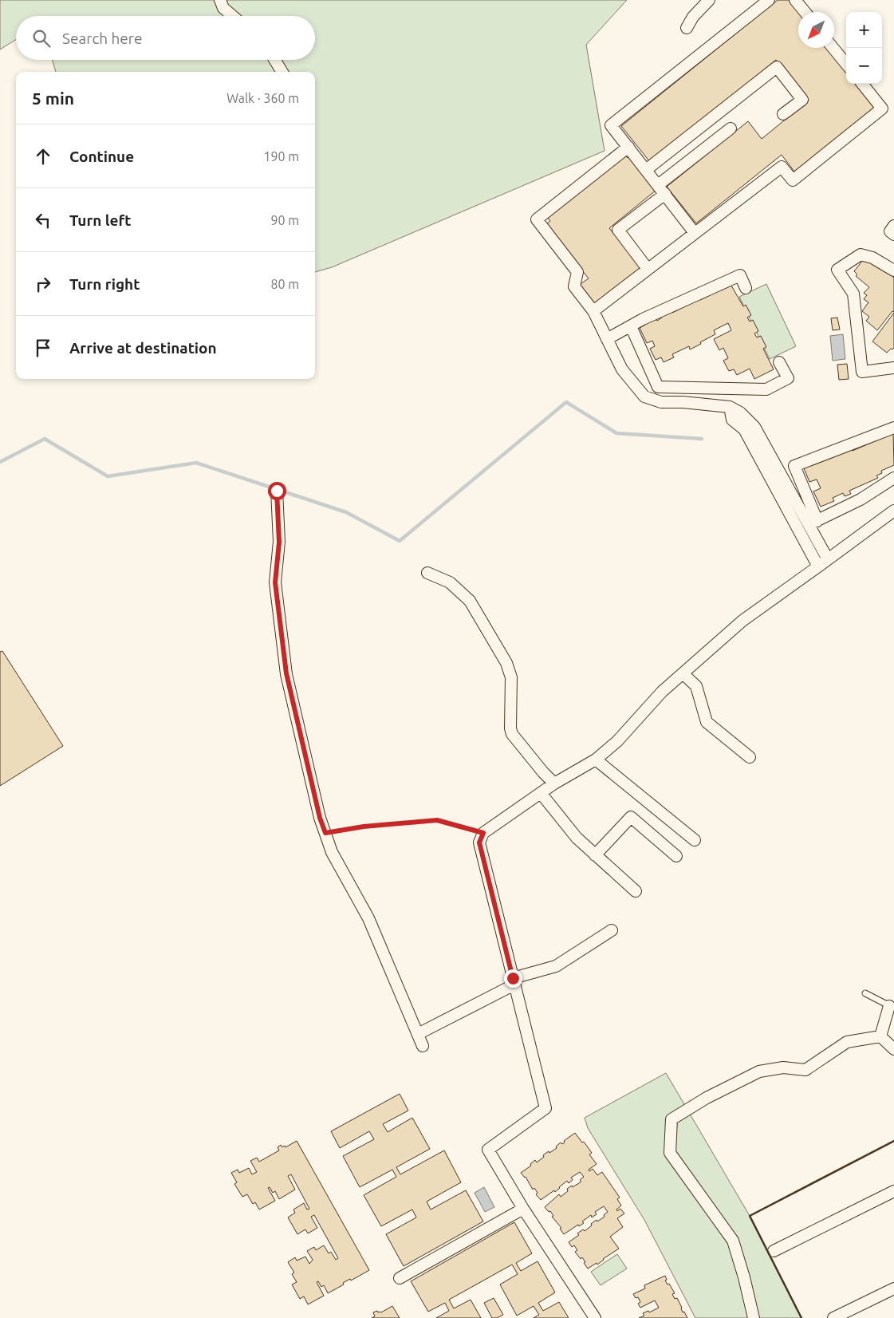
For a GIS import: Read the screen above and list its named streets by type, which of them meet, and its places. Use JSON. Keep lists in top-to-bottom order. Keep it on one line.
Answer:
{"north":"bottom left","page":{"map_buttons":["+","−"],"search":"Search here","heading":["5 min","Walk · 360 m"],"list":[["Continue","190 m"],["Turn left","90 m"],["Turn right","80 m"],"Arrive at destination"]}}
